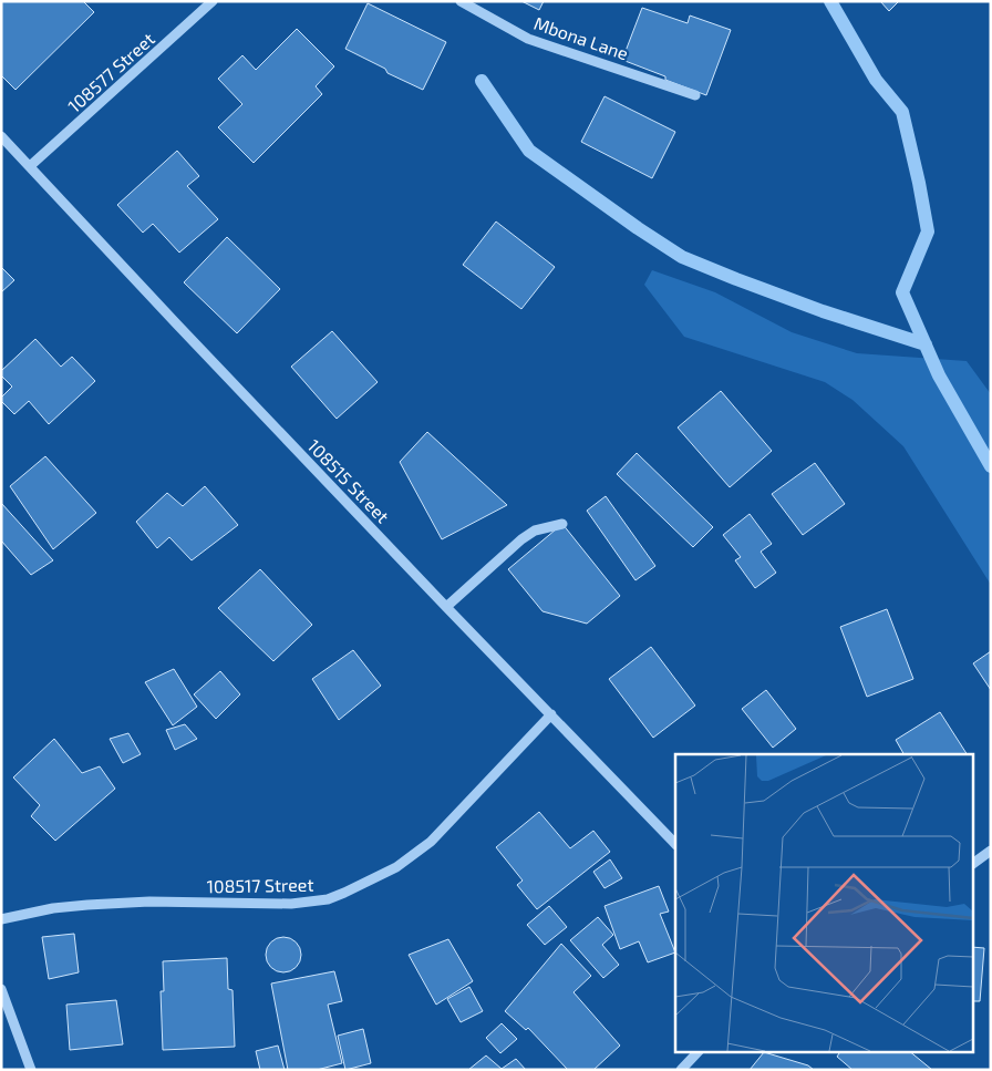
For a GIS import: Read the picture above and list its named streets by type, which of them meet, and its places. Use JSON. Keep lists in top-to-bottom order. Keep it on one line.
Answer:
{"streets":{"street":["Mbona Lane","108577 Street","108515 Street","108517 Street"]},"crossings":[["108577 Street","108515 Street"],["108515 Street","108517 Street"]]}
